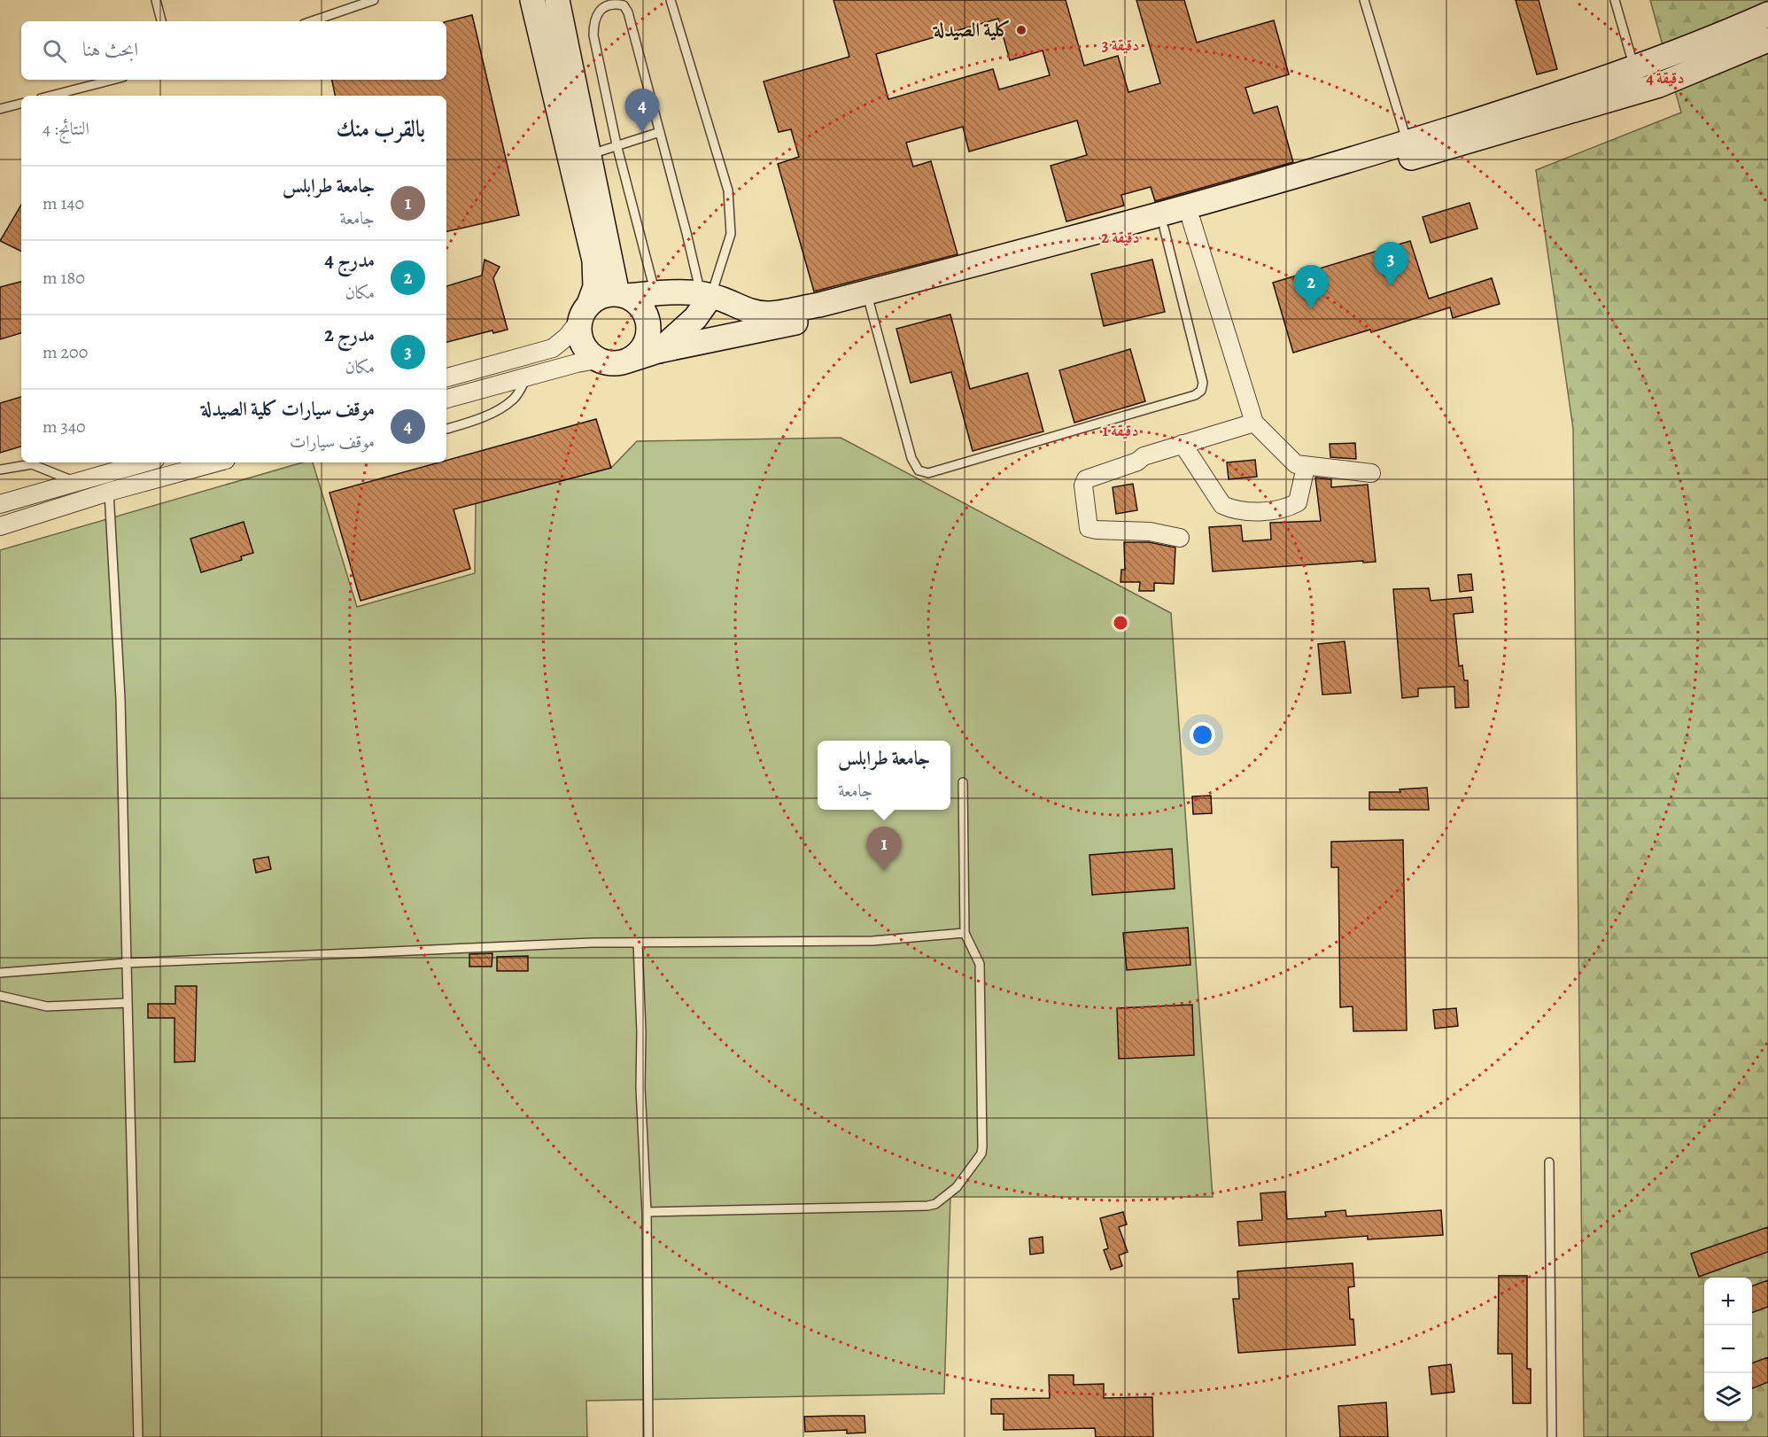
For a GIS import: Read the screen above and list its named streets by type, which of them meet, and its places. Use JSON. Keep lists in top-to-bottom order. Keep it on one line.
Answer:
{"places":["كلية الصيدلة"],"page":{"search":"ابحث هنا","pins":["4","3","2","1"],"heading":["بالقرب منك","النتائج: 4"],"list":[{"mark":"1","name":"جامعة طرابلس","note":"جامعة","value":"140 m"},{"mark":"2","name":"مدرج 4","note":"مكان","value":"180 m"},{"mark":"3","name":"مدرج 2","note":"مكان","value":"200 m"},{"mark":"4","name":"موقف سيارات كلية الصيدلة","note":"موقف سيارات","value":"340 m"}],"popup":["جامعة طرابلس","جامعة"],"map_buttons":["+","−"]},"rings":["3 دقيقة","4 دقيقة","2 دقيقة","1 دقيقة"]}
